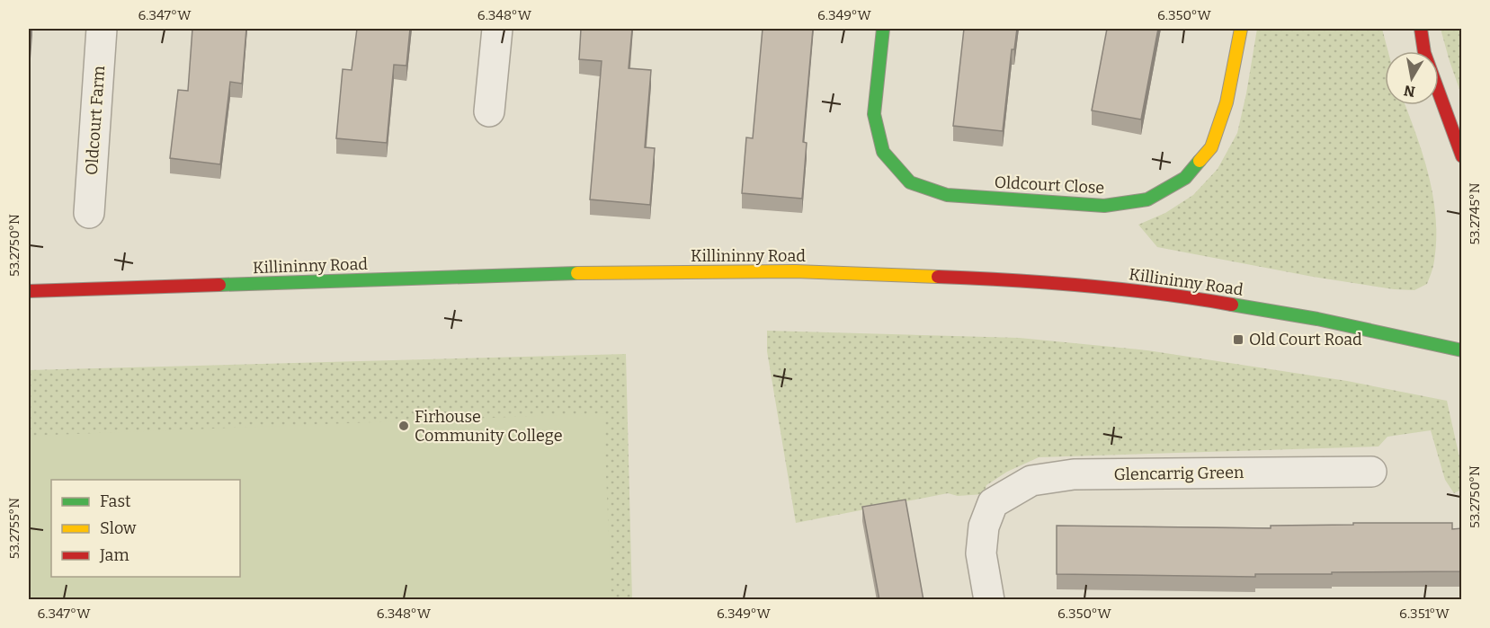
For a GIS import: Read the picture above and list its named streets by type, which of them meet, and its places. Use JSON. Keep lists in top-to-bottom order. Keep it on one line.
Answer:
{"streets":{"main road":["Oldcourt Close","Killininny Road"],"street":["Oldcourt Farm","Glencarrig Green"]},"places":{"transit":["Old Court Road"],"other":["Firhouse Community College"]},"legend":["Fast","Slow","Jam"],"north":"bottom","coordinates":["6.347°W","6.348°W","6.349°W","6.350°W","53.2745°N","53.2750°N","53.2755°N","6.351°W"]}
